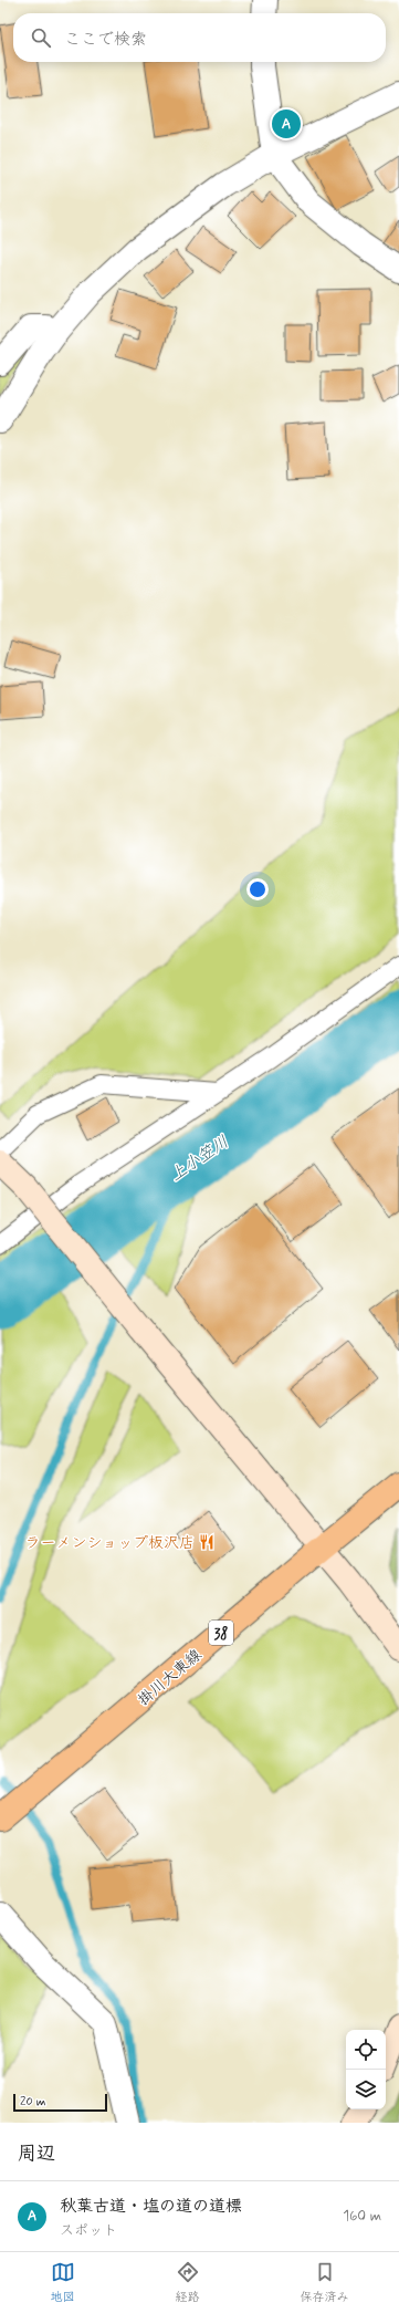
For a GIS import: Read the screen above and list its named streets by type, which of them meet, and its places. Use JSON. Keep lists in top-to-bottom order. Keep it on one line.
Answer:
{"streets":{"main road":["38","掛川大東線"]},"water":["上小笠川"],"places":{"restaurant":["ラーメンショップ板沢店"]},"scale_bar":"20 m","page":{"search":"ここで検索","pins":"A","scale":"20 m","heading":"周辺","list":[{"mark":"A","name":"秋葉古道・塩の道の道標","note":"スポット","value":"160 m"}],"nav":["地図","経路","保存済み"]}}
